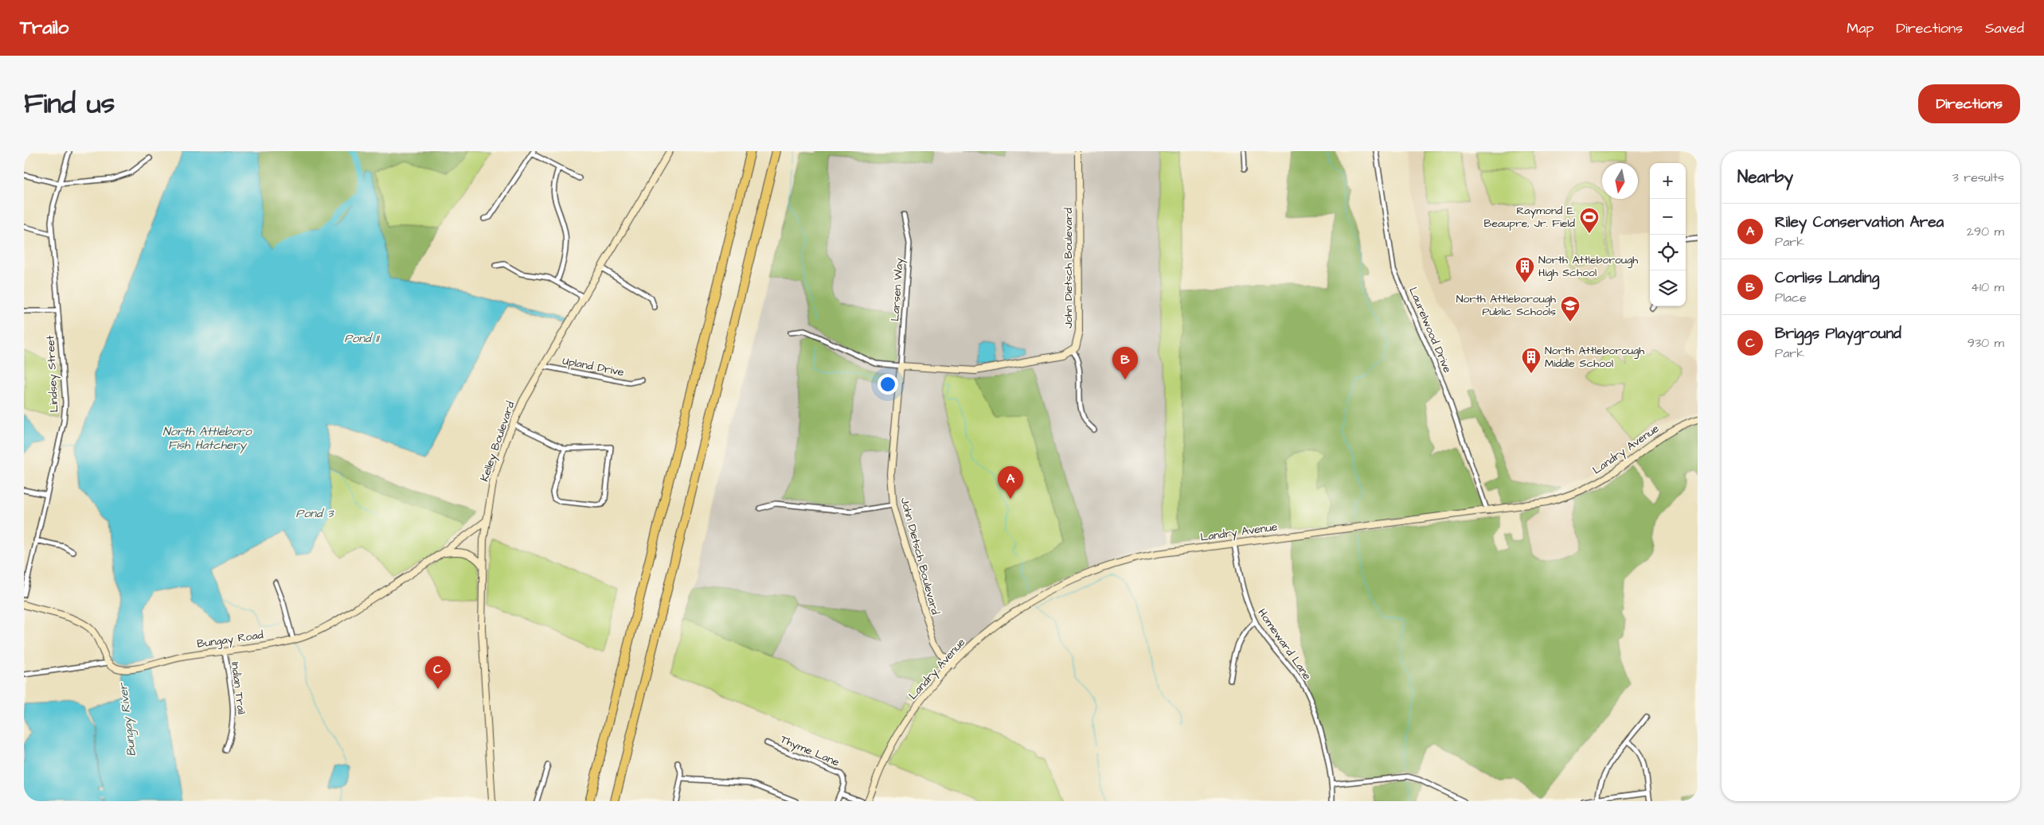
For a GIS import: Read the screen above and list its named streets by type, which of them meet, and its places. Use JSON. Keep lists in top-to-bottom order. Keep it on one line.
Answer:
{"streets":{"street":["John Dietsch Boulevard","Larsen Way","Laurelwood Drive","Upland Drive","Lindsey Street","Kelley Boulevard","Landry Avenue","Bungay Road","Homeward Lane","Indian Trail","Thyme Lane"]},"crossings":[["John Dietsch Boulevard","Larsen Way"],["John Dietsch Boulevard","Landry Avenue"],["Laurelwood Drive","Landry Avenue"],["Upland Drive","Kelley Boulevard"],["Kelley Boulevard","Bungay Road"],["Landry Avenue","Homeward Lane"],["Bungay Road","Indian Trail"]],"water":["Pond 11","North Attleboro Fish Hatchery","Pond 3","Bungay River"],"places":{"sports":["Raymond E. Beaupre, Jr. Field"],"building":["North Attleborough High School","North Attleborough Middle School"],"school or university":["North Attleborough Public Schools"]},"north":"bottom","page":{"header":"Trailo","nav":["Map","Directions","Saved"],"title":"Find us","buttons":"Directions","heading":["Nearby","3 results"],"map_buttons":["+","−"],"list":[{"mark":"A","name":"Riley Conservation Area","note":"Park","value":"290 m"},{"mark":"B","name":"Corliss Landing","note":"Place","value":"410 m"},{"mark":"C","name":"Briggs Playground","note":"Park","value":"930 m"}],"pins":["B","A","C"]}}
